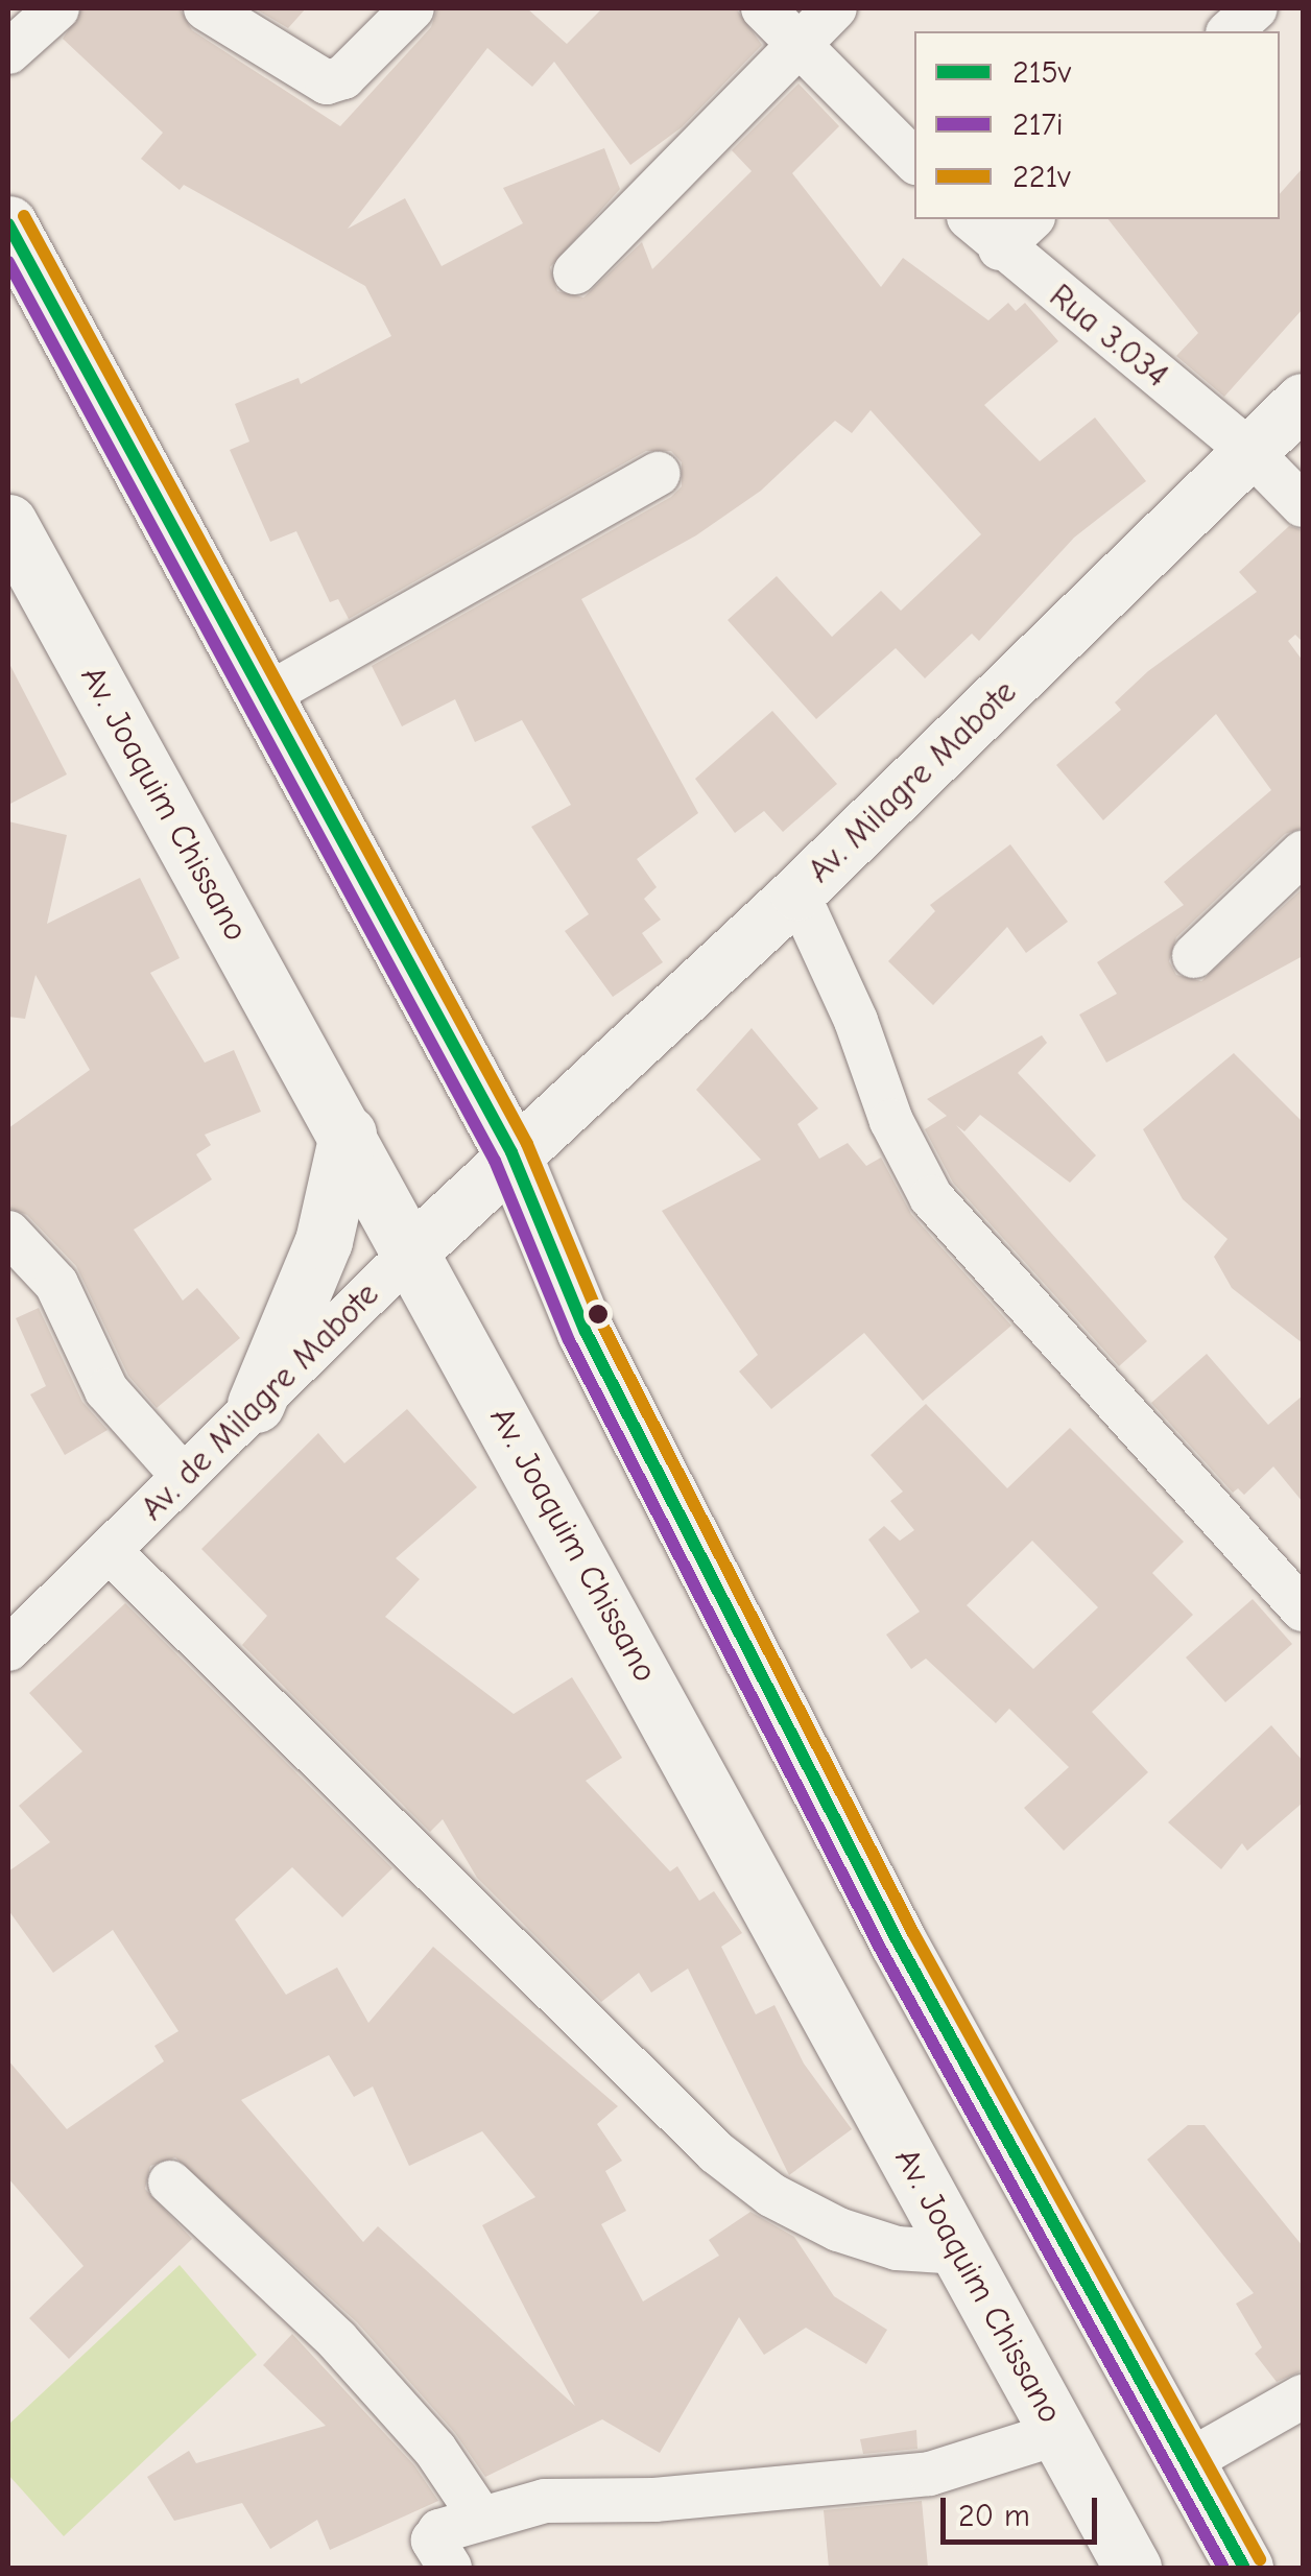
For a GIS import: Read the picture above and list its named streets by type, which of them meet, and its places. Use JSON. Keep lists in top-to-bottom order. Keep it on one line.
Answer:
{"streets":{"main road":["Av. Joaquim Chissano"],"street":["Rua 3.034","Av. Milagre Mabote","Av. de Milagre Mabote"]},"crossings":[["Rua 3.034","Av. Milagre Mabote"],["Av. Milagre Mabote","Av. de Milagre Mabote"],["Av. Joaquim Chissano","Av. de Milagre Mabote"]],"lines":["transit line 221v","transit line 215v","transit line 217i"],"legend":["215v","217i","221v"],"scale_bar":"20 m"}
